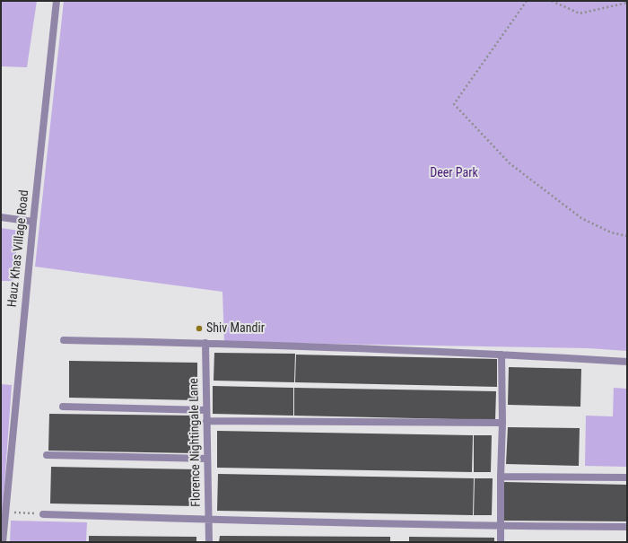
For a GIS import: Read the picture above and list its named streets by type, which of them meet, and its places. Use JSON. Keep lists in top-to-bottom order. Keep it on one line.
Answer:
{"streets":{"street":["Hauz Khas Village Road","Florence Nightingale Lane"]},"parks":["Deer Park"],"places":["Shiv Mandir"]}
